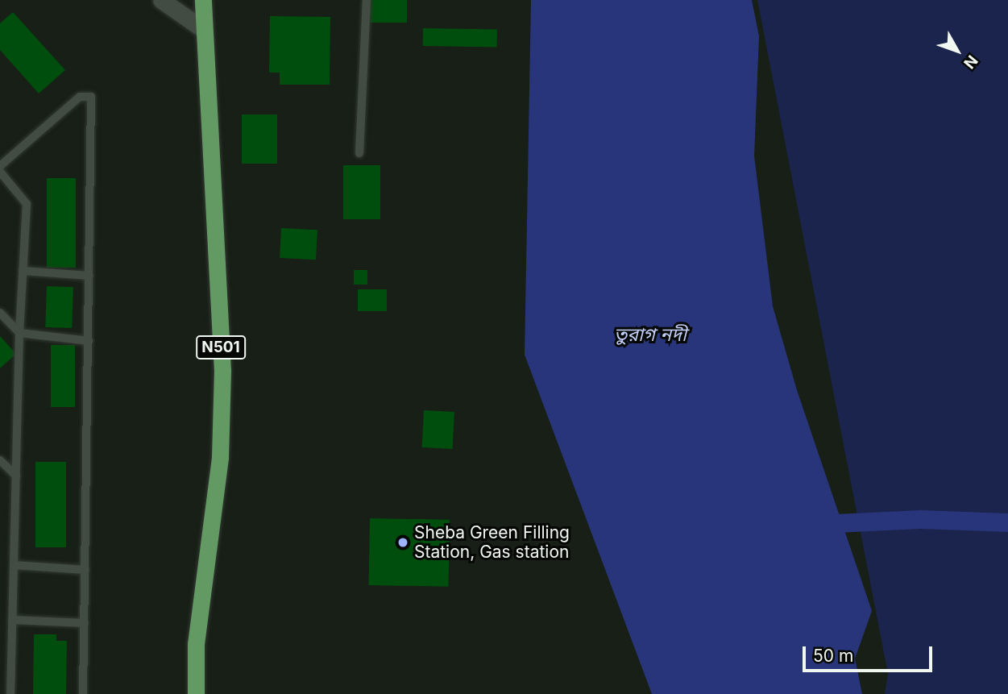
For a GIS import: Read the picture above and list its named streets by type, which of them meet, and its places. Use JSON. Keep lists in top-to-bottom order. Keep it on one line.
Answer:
{"streets":{"highway":["N501"]},"water":["তুরাগ নদী"],"places":["Sheba Green Filling Station, Gas station"],"scale_bar":"50 m","north":"bottom right"}
